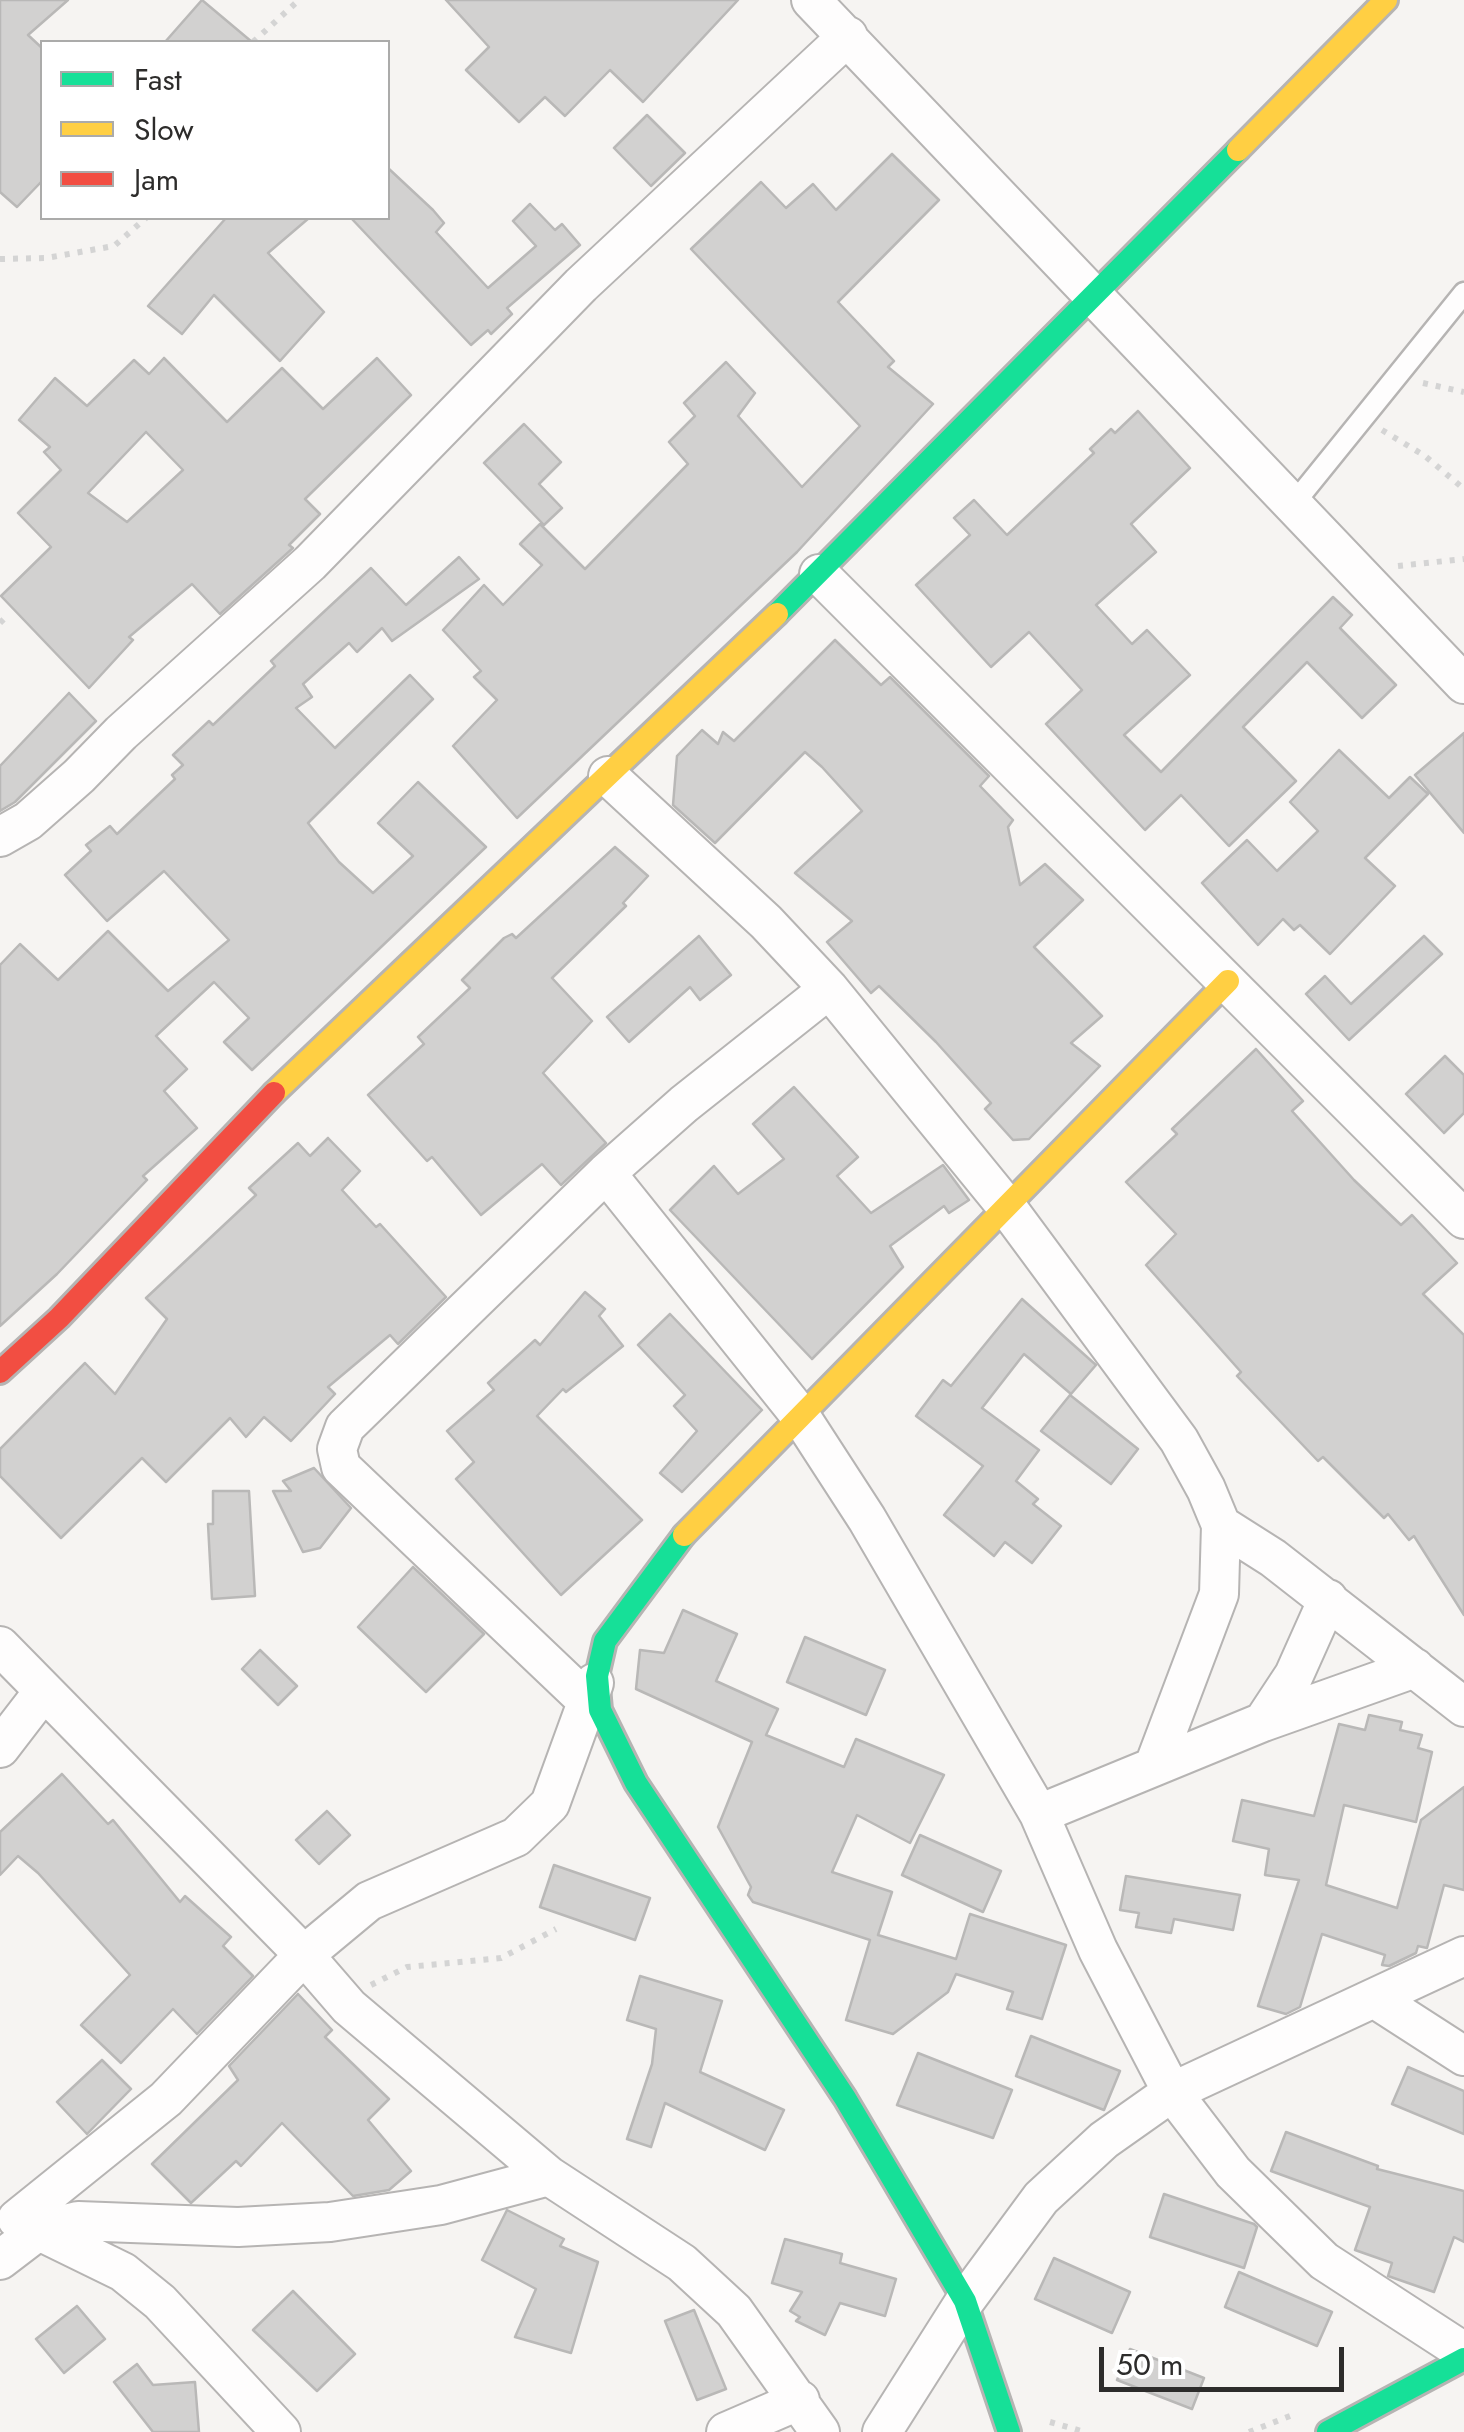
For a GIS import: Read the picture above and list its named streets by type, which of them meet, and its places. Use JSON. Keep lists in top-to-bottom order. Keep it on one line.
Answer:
{"legend":["Fast","Slow","Jam"],"scale_bar":"50 m"}
